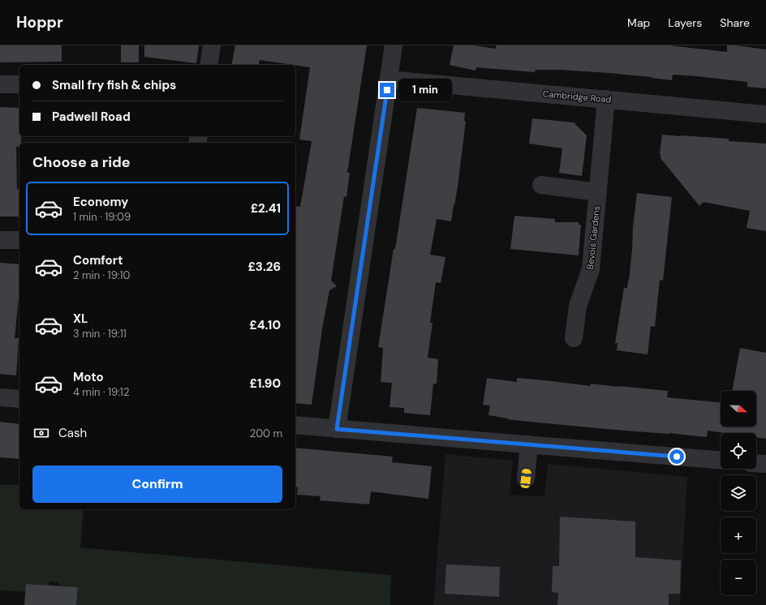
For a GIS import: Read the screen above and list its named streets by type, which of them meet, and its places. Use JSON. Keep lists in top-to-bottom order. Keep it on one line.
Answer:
{"streets":{"street":["Cambridge Road","Bevois Gardens"]},"crossings":[["Cambridge Road","Bevois Gardens"]],"north":"right","page":{"header":"Hoppr","nav":["Map","Layers","Share"],"banner":["Small fry fish & chips","Padwell Road"],"bubble":"1 min","heading":"Choose a ride","list":[{"name":"Economy","note":"1 min · 19:09","value":"£2.41"},{"name":"Comfort","note":"2 min · 19:10","value":"£3.26"},{"name":"XL","note":"3 min · 19:11","value":"£4.10"},{"name":"Moto","note":"4 min · 19:12","value":"£1.90"}],"map_buttons":["+","−"],"pay":["Cash","200 m"],"buttons":"Confirm"}}
